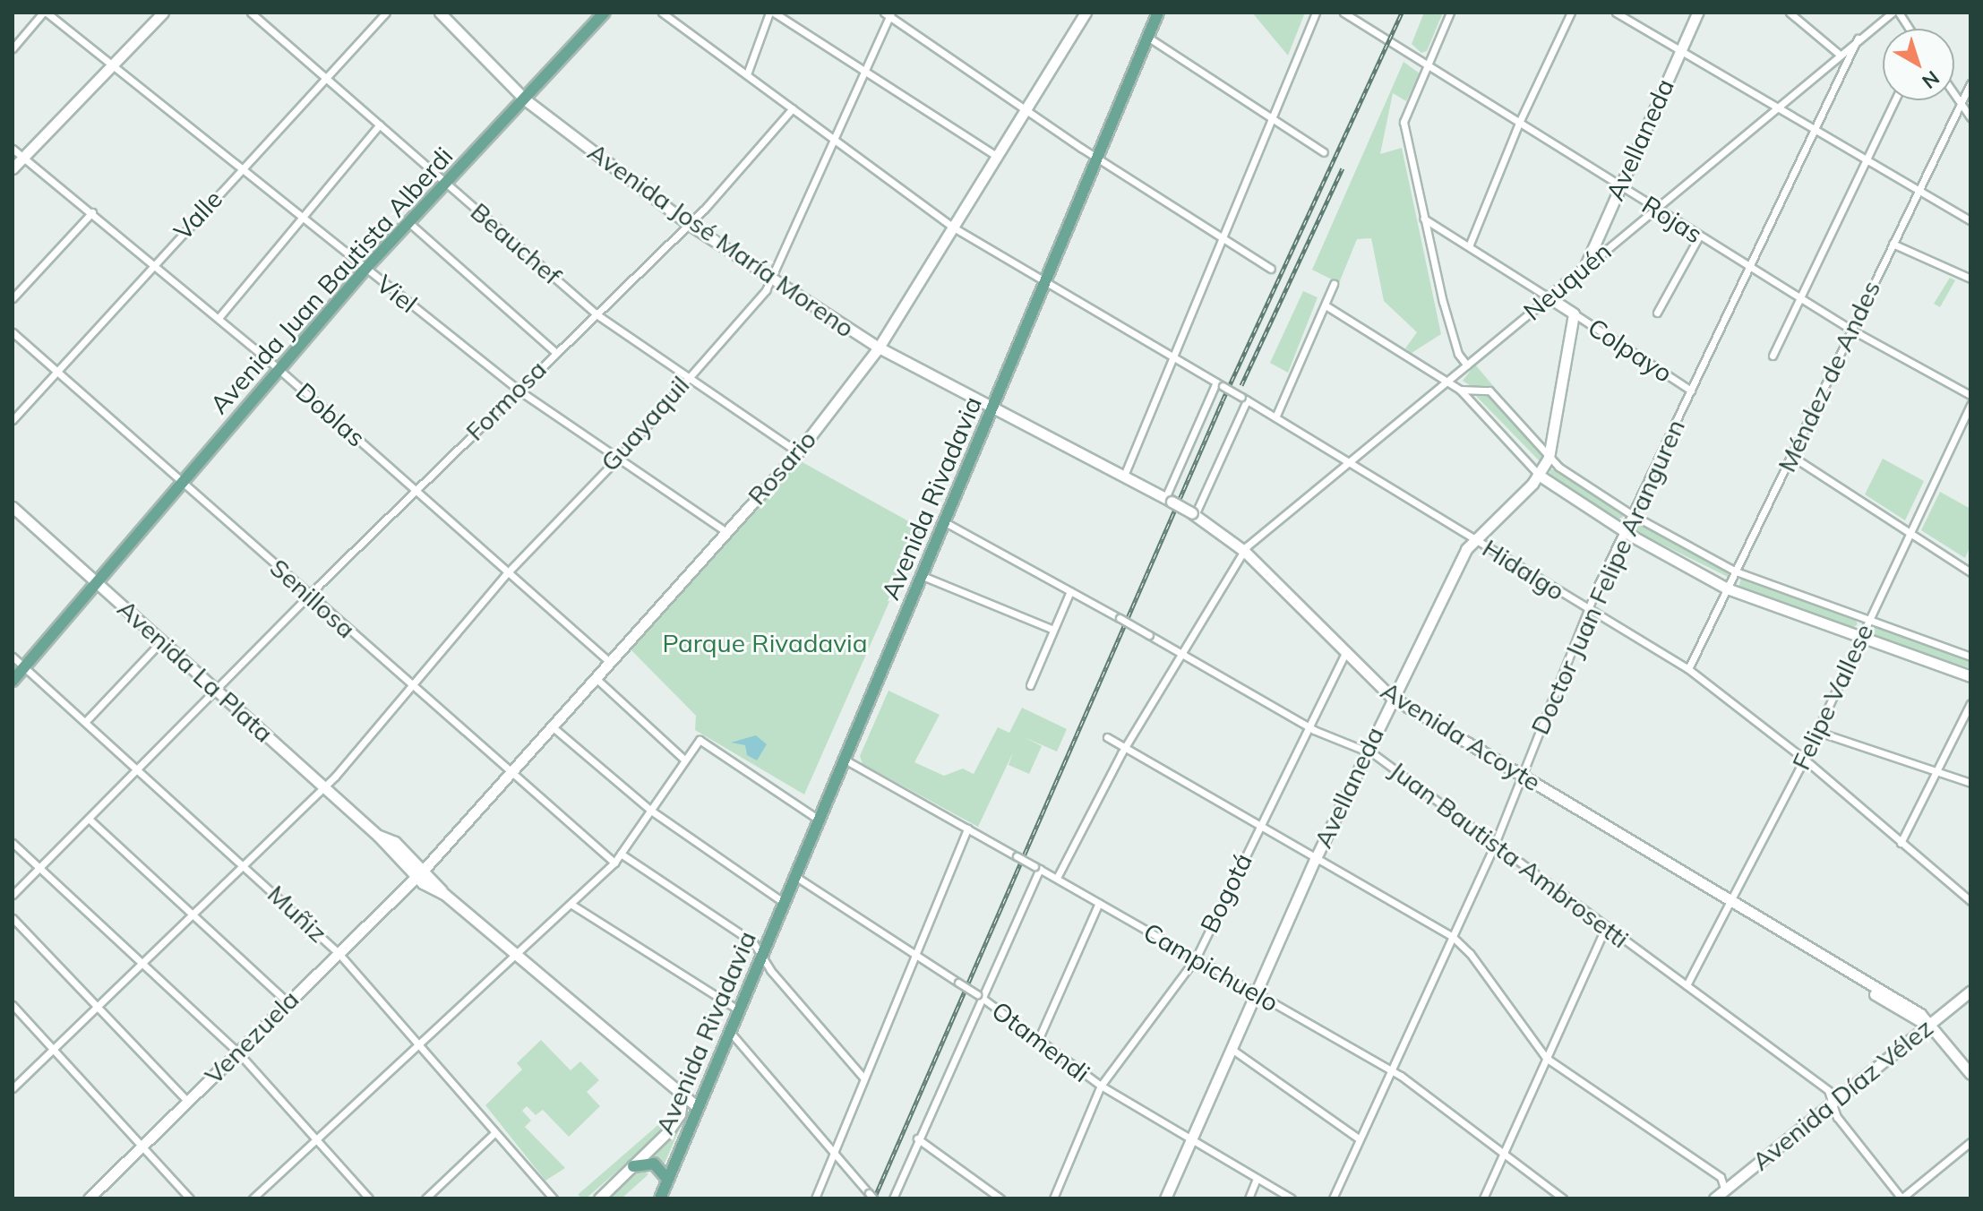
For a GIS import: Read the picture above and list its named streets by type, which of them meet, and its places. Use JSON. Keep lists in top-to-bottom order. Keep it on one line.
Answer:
{"streets":{"main road":["Avellaneda","Avenida José María Moreno","Avenida Juan Bautista Alberdi","Neuquén","Colpayo","Rosario","Avenida Rivadavia","Avenida La Plata","Avenida Acoyte","Venezuela","Avenida Díaz Vélez"],"street":["Valle","Rojas","Beauchef","Viel","Méndez de Andes","Formosa","Doblas","Guayaquil","Hidalgo","Doctor Juan Felipe Aranguren","Senillosa","Felipe Vallese","Juan Bautista Ambrosetti","Bogotá","Muñiz","Campichuelo","Otamendi"]},"crossings":[["Avellaneda","Rojas"],["Avellaneda","Neuquén"],["Avellaneda","Colpayo"],["Avellaneda","Hidalgo"],["Avellaneda","Avenida Acoyte"],["Avellaneda","Juan Bautista Ambrosetti"],["Avellaneda","Campichuelo"],["Avellaneda","Otamendi"],["Valle","Beauchef"],["Valle","Viel"],["Valle","Doblas"],["Valle","Senillosa"],["Rojas","Neuquén"],["Rojas","Méndez de Andes"],["Rojas","Doctor Juan Felipe Aranguren"],["Avenida José María Moreno","Avenida Juan Bautista Alberdi"],["Avenida José María Moreno","Formosa"],["Avenida José María Moreno","Guayaquil"],["Avenida José María Moreno","Rosario"],["Avenida José María Moreno","Avenida Rivadavia"],["Avenida José María Moreno","Avenida Acoyte"],["Beauchef","Avenida Juan Bautista Alberdi"],["Beauchef","Formosa"],["Beauchef","Guayaquil"],["Beauchef","Rosario"],["Avenida Juan Bautista Alberdi","Viel"],["Avenida Juan Bautista Alberdi","Doblas"],["Avenida Juan Bautista Alberdi","Senillosa"],["Avenida Juan Bautista Alberdi","Avenida La Plata"],["Avenida Juan Bautista Alberdi","Muñiz"],["Neuquén","Colpayo"],["Neuquén","Hidalgo"],["Neuquén","Doctor Juan Felipe Aranguren"],["Neuquén","Avenida Acoyte"],["Neuquén","Juan Bautista Ambrosetti"],["Neuquén","Campichuelo"],["Viel","Formosa"],["Viel","Guayaquil"],["Viel","Rosario"],["Colpayo","Doctor Juan Felipe Aranguren"],["Méndez de Andes","Hidalgo"],["Formosa","Doblas"],["Formosa","Hidalgo"],["Formosa","Senillosa"],["Formosa","Avenida La Plata"],["Formosa","Muñiz"],["Doblas","Guayaquil"],["Doblas","Rosario"],["Guayaquil","Hidalgo"],["Guayaquil","Senillosa"],["Guayaquil","Avenida La Plata"],["Guayaquil","Muñiz"],["Rosario","Hidalgo"],["Rosario","Senillosa"],["Rosario","Avenida La Plata"],["Rosario","Venezuela"],["Avenida Rivadavia","Hidalgo"],["Avenida Rivadavia","Avenida La Plata"],["Avenida Rivadavia","Avenida Acoyte"],["Avenida Rivadavia","Juan Bautista Ambrosetti"],["Avenida Rivadavia","Campichuelo"],["Avenida Rivadavia","Otamendi"],["Hidalgo","Doctor Juan Felipe Aranguren"],["Hidalgo","Felipe Vallese"],["Doctor Juan Felipe Aranguren","Avenida Acoyte"],["Doctor Juan Felipe Aranguren","Juan Bautista Ambrosetti"],["Doctor Juan Felipe Aranguren","Campichuelo"],["Avenida La Plata","Venezuela"],["Felipe Vallese","Avenida Acoyte"],["Felipe Vallese","Juan Bautista Ambrosetti"],["Avenida Acoyte","Bogotá"],["Avenida Acoyte","Avenida Díaz Vélez"],["Juan Bautista Ambrosetti","Bogotá"],["Juan Bautista Ambrosetti","Avenida Díaz Vélez"],["Bogotá","Campichuelo"],["Bogotá","Otamendi"],["Muñiz","Venezuela"]],"parks":["Parque Rivadavia"],"north":"bottom right"}
